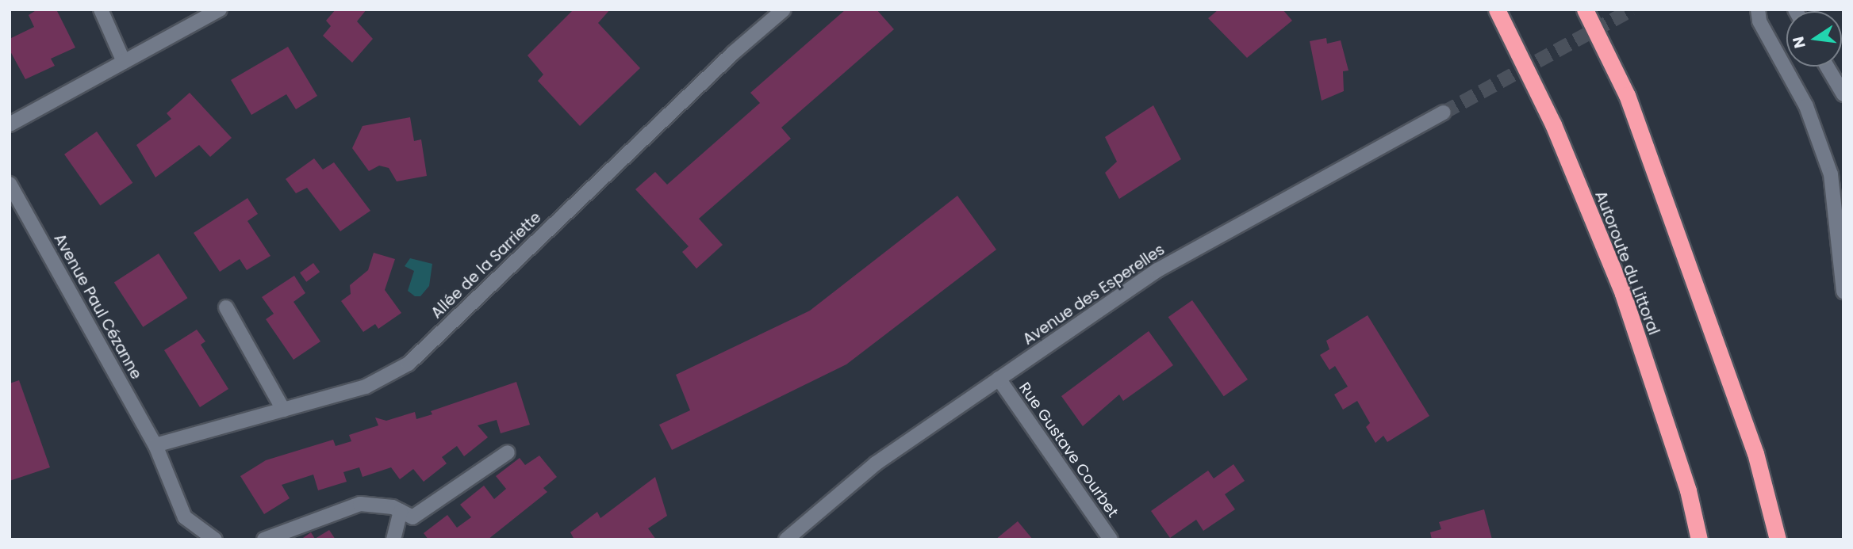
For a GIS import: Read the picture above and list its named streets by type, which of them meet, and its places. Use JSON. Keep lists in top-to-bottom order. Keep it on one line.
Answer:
{"streets":{"highway":["Autoroute du Littoral"],"street":["Allée de la Sarriette","Avenue des Esperelles","Avenue Paul Cézanne","Rue Gustave Courbet"]},"crossings":[["Allée de la Sarriette","Avenue Paul Cézanne"],["Avenue des Esperelles","Rue Gustave Courbet"]],"north":"left"}
